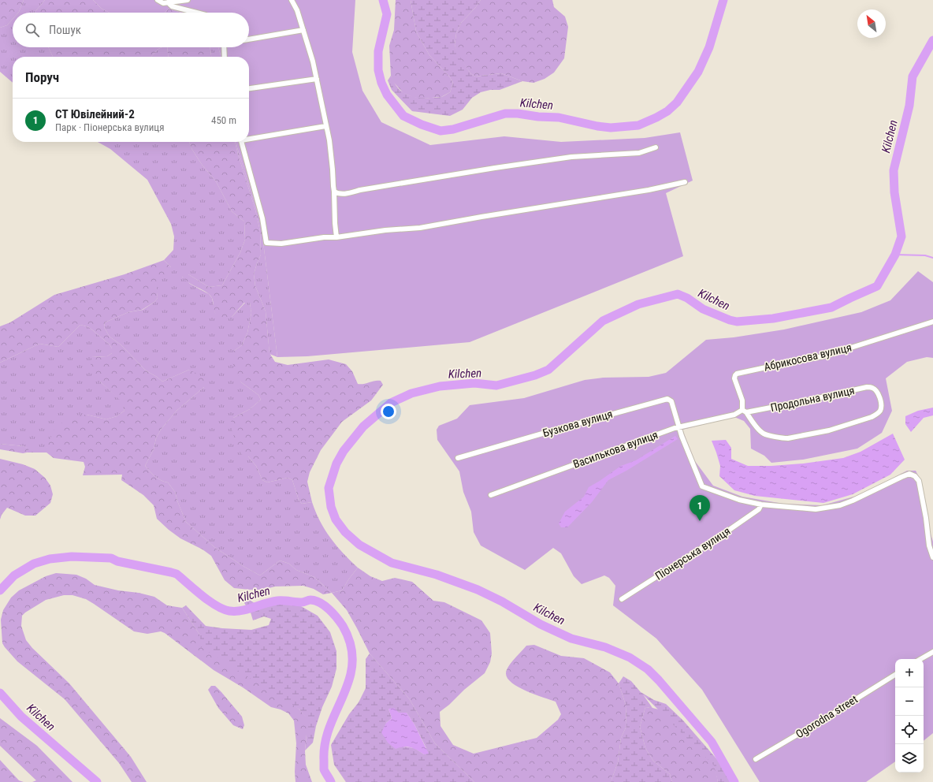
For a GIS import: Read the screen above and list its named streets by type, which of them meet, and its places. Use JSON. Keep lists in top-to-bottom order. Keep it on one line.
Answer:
{"streets":{"street":["Абрикосова вулиця","Продольна вулиця","Бузкова вулиця","Василькова вулиця","Піонерська вулиця","Ogorodna street"]},"crossings":[["Абрикосова вулиця","Продольна вулиця"],["Абрикосова вулиця","Василькова вулиця"],["Продольна вулиця","Василькова вулиця"],["Бузкова вулиця","Василькова вулиця"],["Бузкова вулиця","Піонерська вулиця"]],"water":["Kilchen"],"north":"top left","page":{"search":"Пошук","heading":"Поруч","list":[{"mark":"1","name":"СT Ювілейний-2","note":"Парк · Піонерська вулиця","value":"450 m"}],"pins":"1","map_buttons":["+","−"]}}
